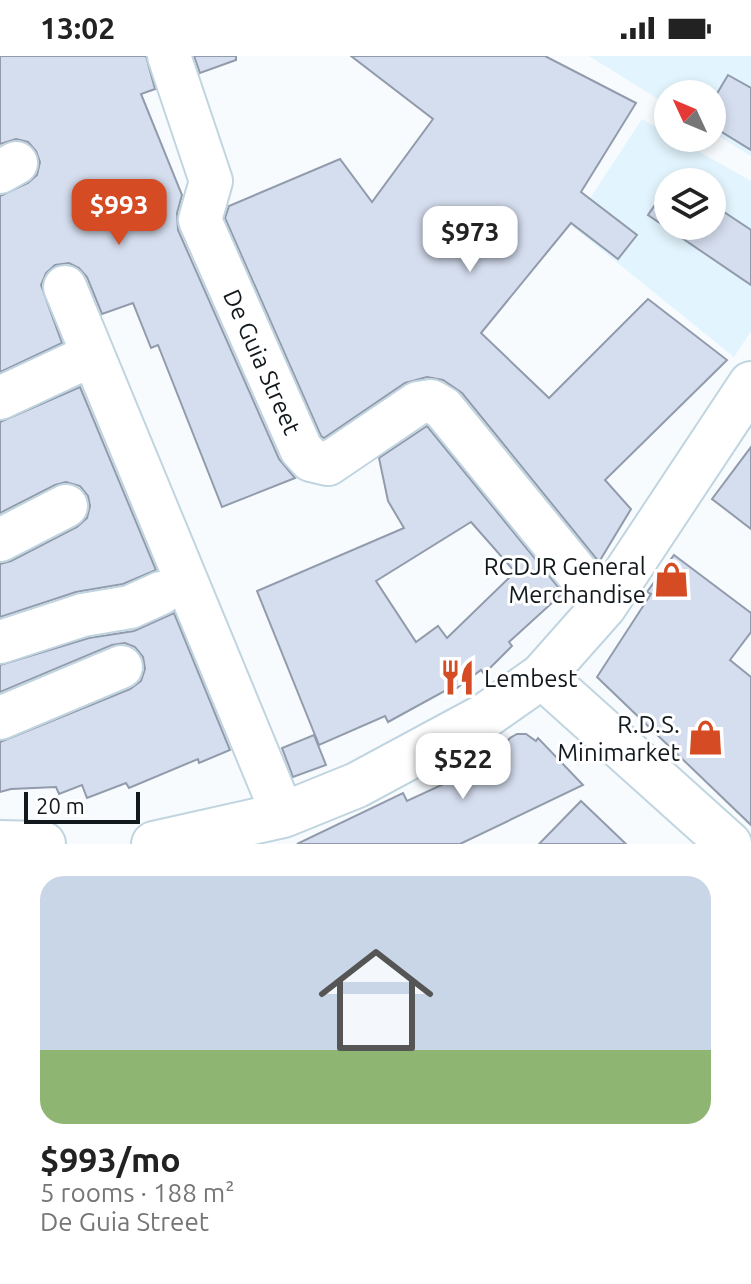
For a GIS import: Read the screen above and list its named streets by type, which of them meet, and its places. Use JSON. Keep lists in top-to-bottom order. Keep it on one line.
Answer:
{"streets":{"street":["De Guia Street"]},"places":{"shop":["RCDJR General Merchandise","R.D.S. Minimarket"],"restaurant":["Lembest"]},"scale_bar":"20 m","north":"top left","page":{"status":"13:02","price":["$993","$973","$522"],"scale":"20 m","list":[{"name":"$993/mo","note":"5 rooms · 188 m² · De Guia Street"}]}}
